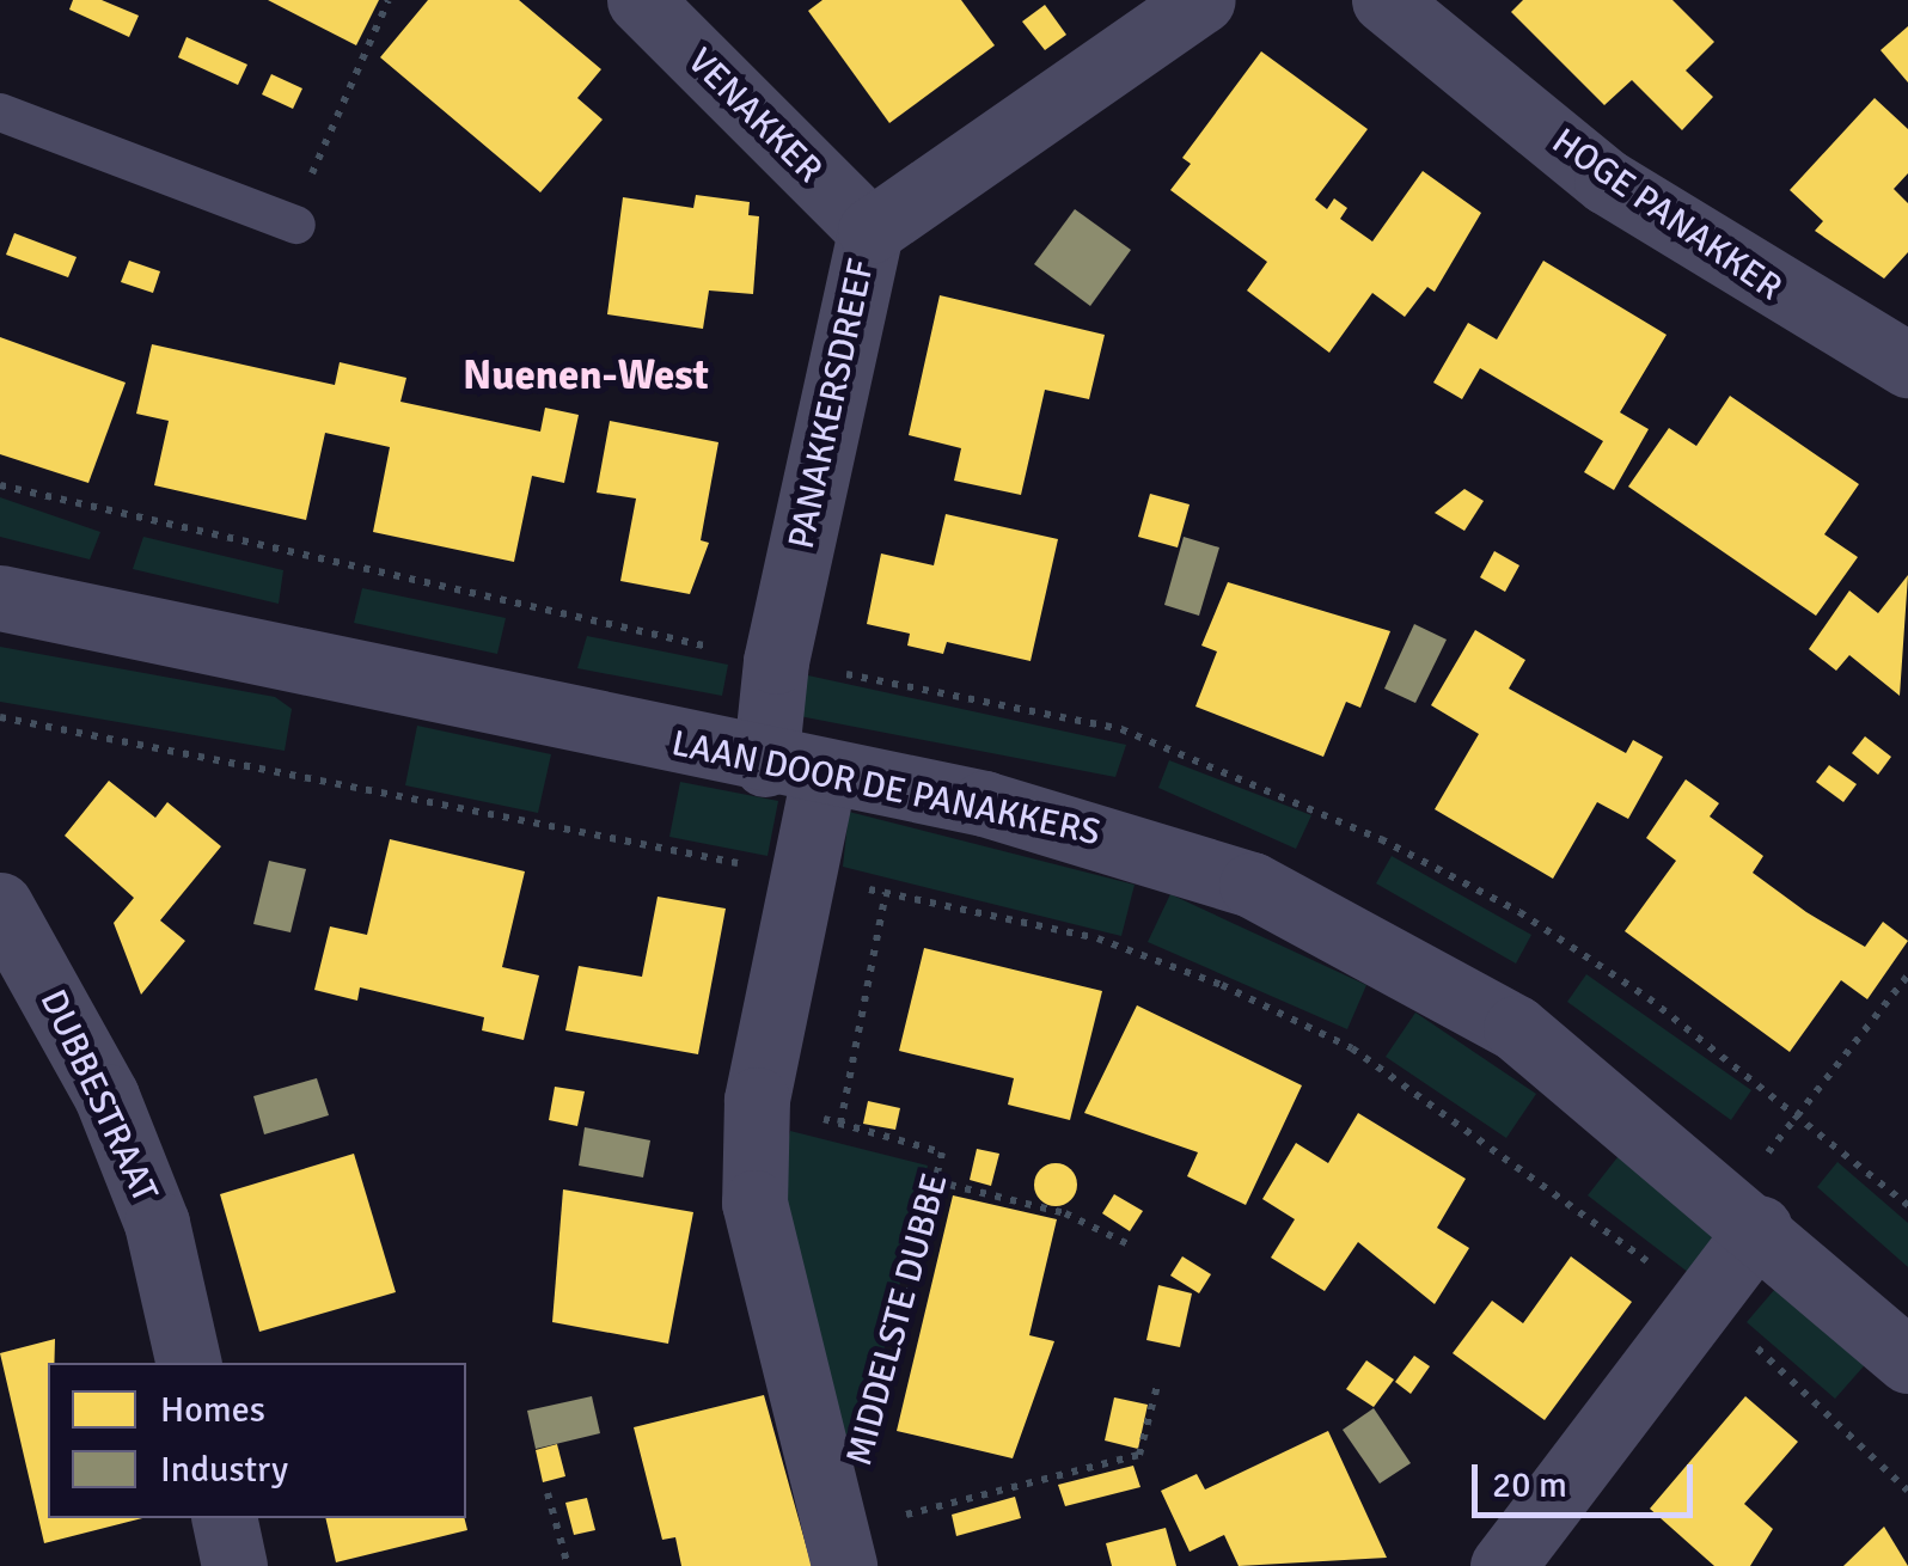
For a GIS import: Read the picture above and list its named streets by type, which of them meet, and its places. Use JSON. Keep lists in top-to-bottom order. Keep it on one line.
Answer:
{"streets":{"street":["VENAKKER","HOGE PANAKKER","PANAKKERSDREEF","LAAN DOOR DE PANAKKERS","DUBBESTRAAT","MIDDELSTE DUBBE"]},"crossings":[["VENAKKER","PANAKKERSDREEF"],["PANAKKERSDREEF","LAAN DOOR DE PANAKKERS"],["PANAKKERSDREEF","MIDDELSTE DUBBE"],["LAAN DOOR DE PANAKKERS","MIDDELSTE DUBBE"]],"districts":["Nuenen-West"],"legend":["Homes","Industry"],"scale_bar":"20 m"}
